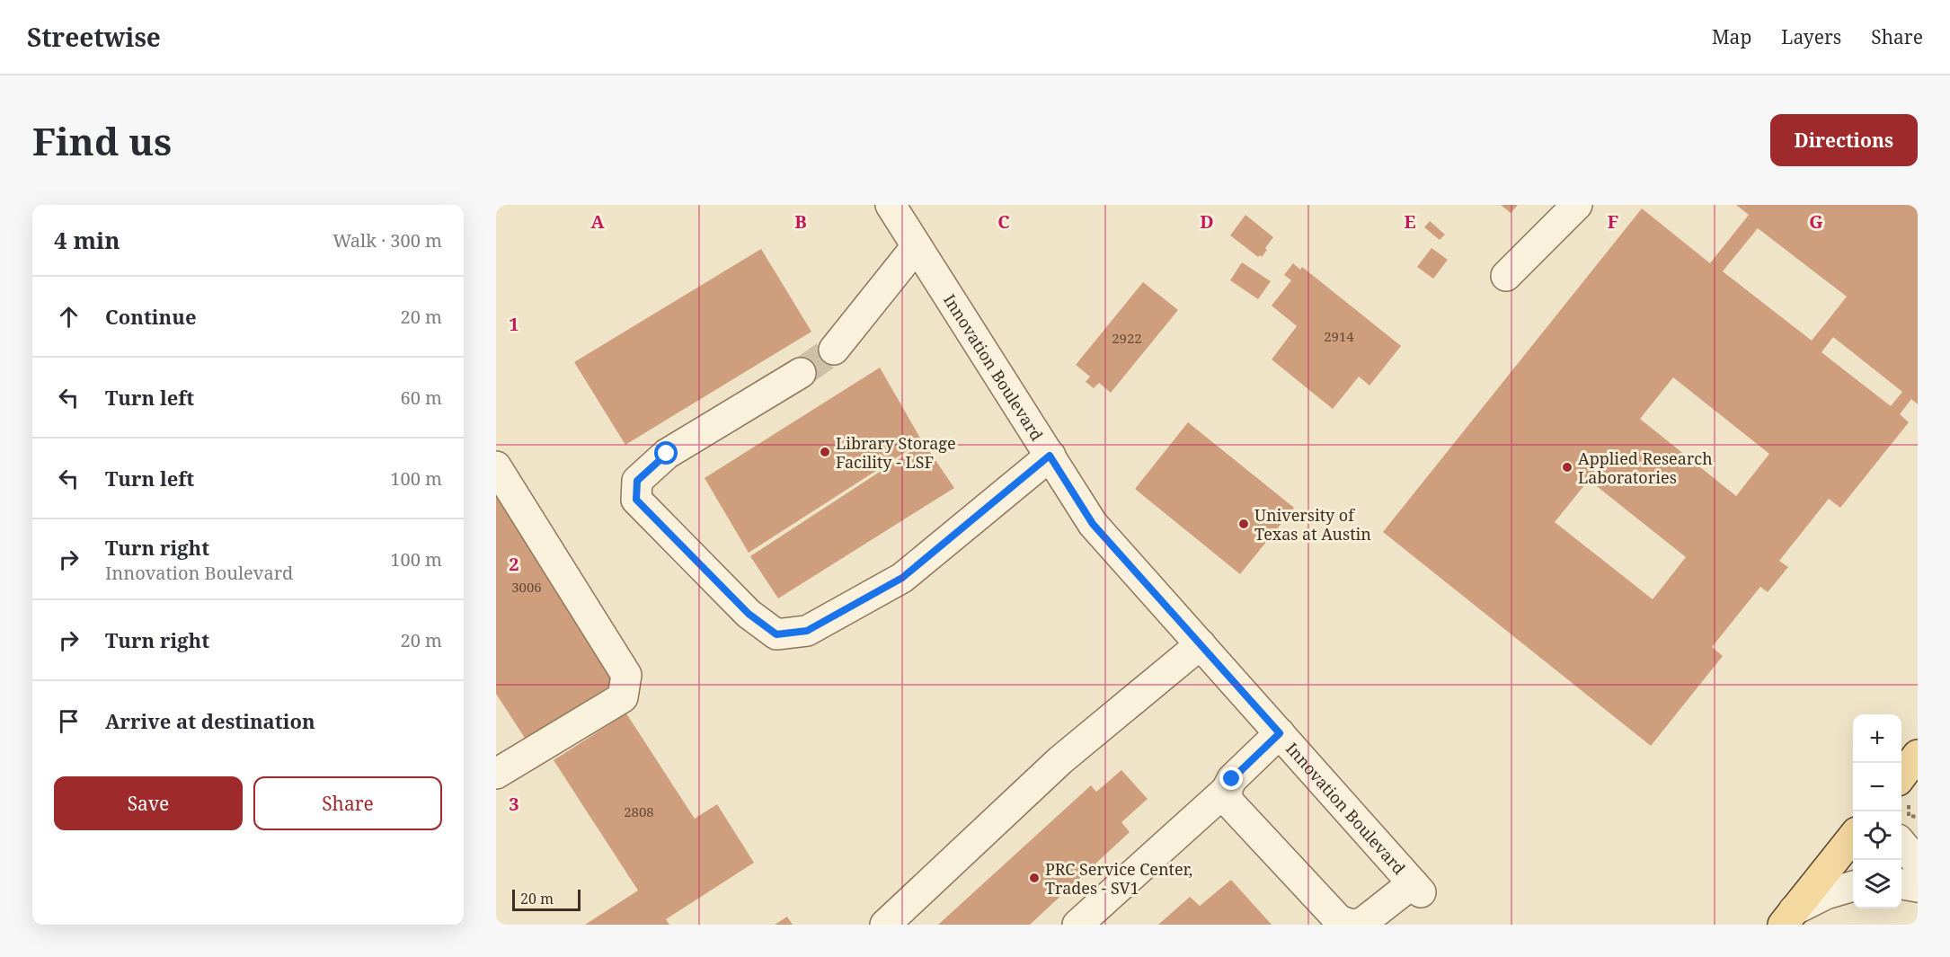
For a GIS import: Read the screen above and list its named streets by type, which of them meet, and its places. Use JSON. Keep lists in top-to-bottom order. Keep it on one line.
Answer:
{"streets":{"street":["Innovation Boulevard"]},"places":["Library Storage Facility - LSF","Applied Research Laboratories","University of Texas at Austin","PRC Service Center, Trades - SV1"],"house_numbers":["2914","2922","3006","2808"],"scale_bar":"20 m","page":{"header":"Streetwise","nav":["Map","Layers","Share"],"buttons":["Directions",["Save","Share"]],"title":"Find us","heading":["4 min","Walk · 300 m"],"list":[["Continue","20 m"],["Turn left","60 m"],["Turn left","100 m"],["Turn right","Innovation Boulevard","100 m"],["Turn right","20 m"],"Arrive at destination"],"map_buttons":["+","−"],"scale":"20 m"},"grid":{"columns":["A","B","C","D","E","F","G"],"rows":["1","2","3"]}}
